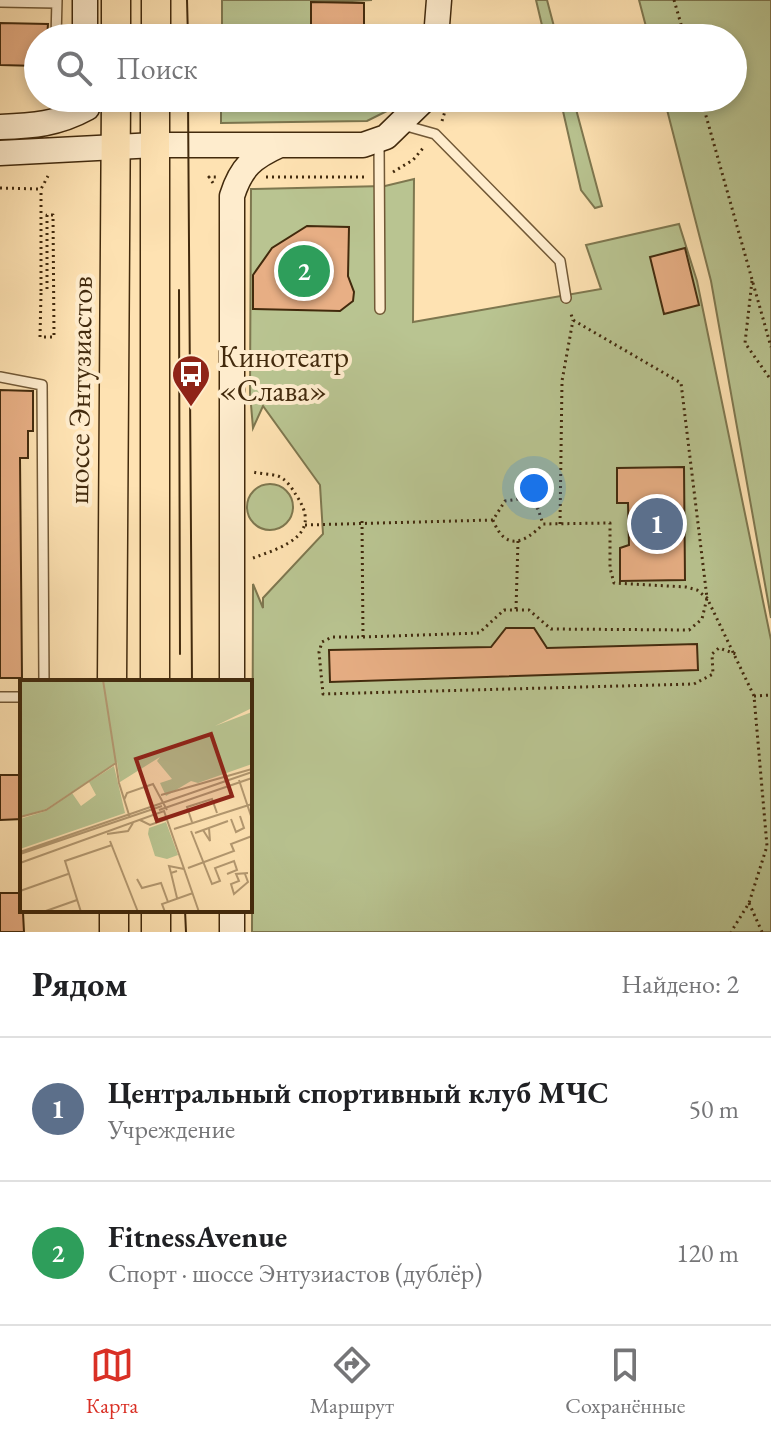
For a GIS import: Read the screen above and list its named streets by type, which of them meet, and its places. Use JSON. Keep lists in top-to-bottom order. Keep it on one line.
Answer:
{"streets":{"main road":["шоссе Энтузиастов"]},"places":{"bus stop":["Кинотеатр «Слава»"]},"page":{"search":"Поиск","pins":["2","1"],"heading":["Рядом","Найдено: 2"],"list":[{"mark":"1","name":"Центральный спортивный клуб МЧС","note":"Учреждение","value":"50 m"},{"mark":"2","name":"FitnessAvenue","note":"Спорт · шоссе Энтузиастов (дублёр)","value":"120 m"}],"nav":["Карта","Маршрут","Сохранённые"]}}
